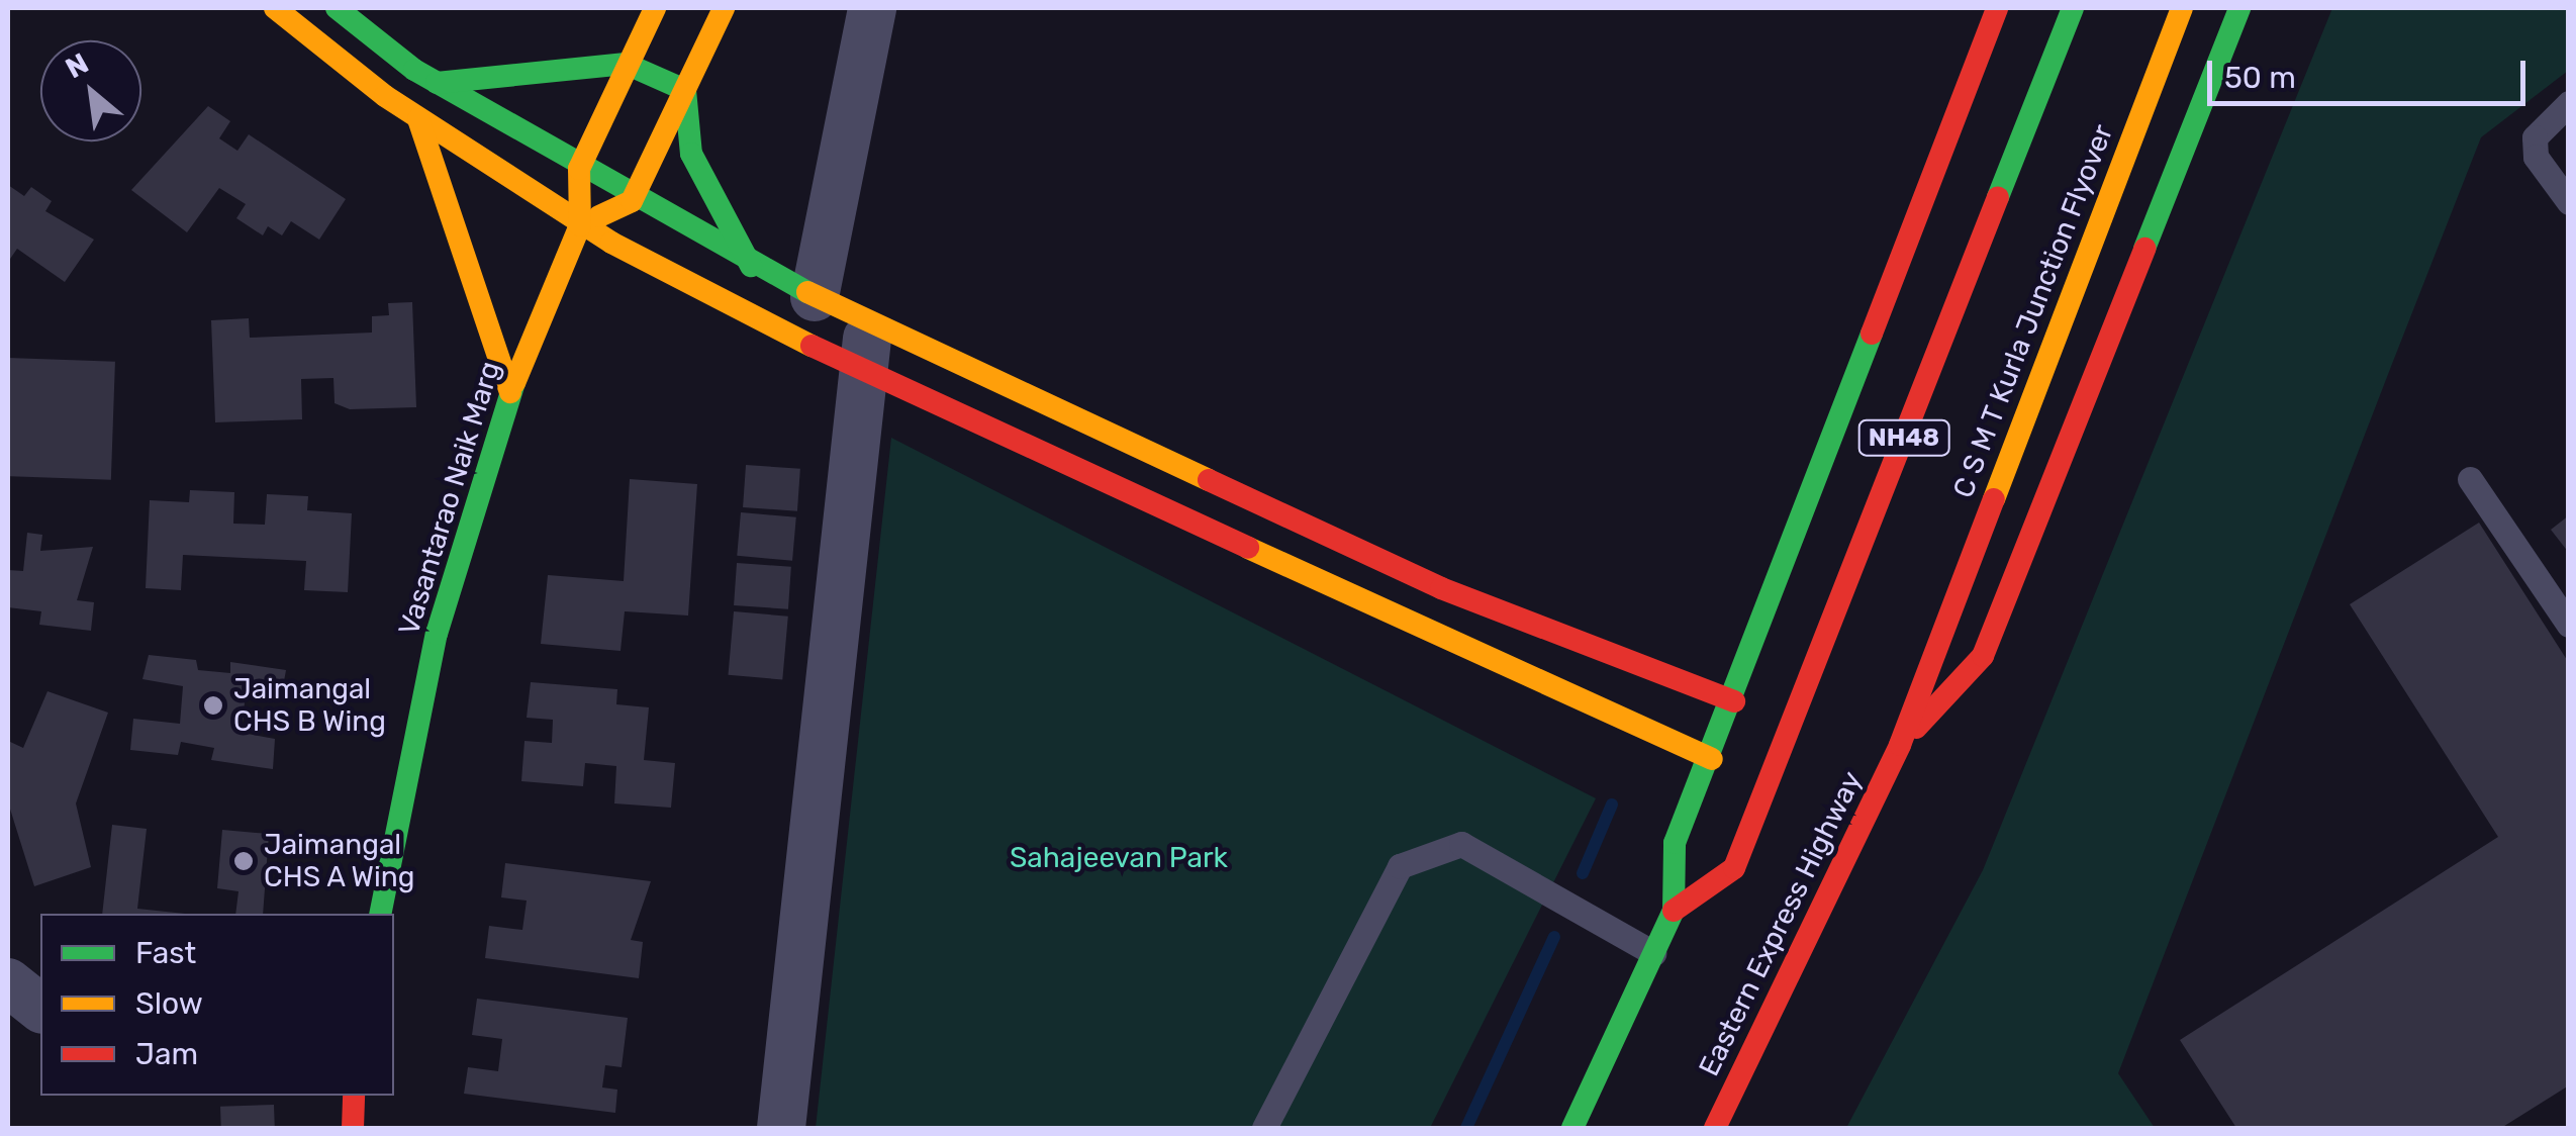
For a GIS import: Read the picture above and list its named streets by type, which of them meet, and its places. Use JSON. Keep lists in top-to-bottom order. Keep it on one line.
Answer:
{"streets":{"main road":["C S M T Kurla Junction Flyover","NH48","Vasantarao Naik Marg","Eastern Express Highway"]},"crossings":[["C S M T Kurla Junction Flyover","Eastern Express Highway"]],"parks":["Sahajeevan Park"],"places":["Jaimangal CHS B Wing","Jaimangal CHS A Wing"],"legend":["Fast","Slow","Jam"],"scale_bar":"50 m","north":"top left"}
